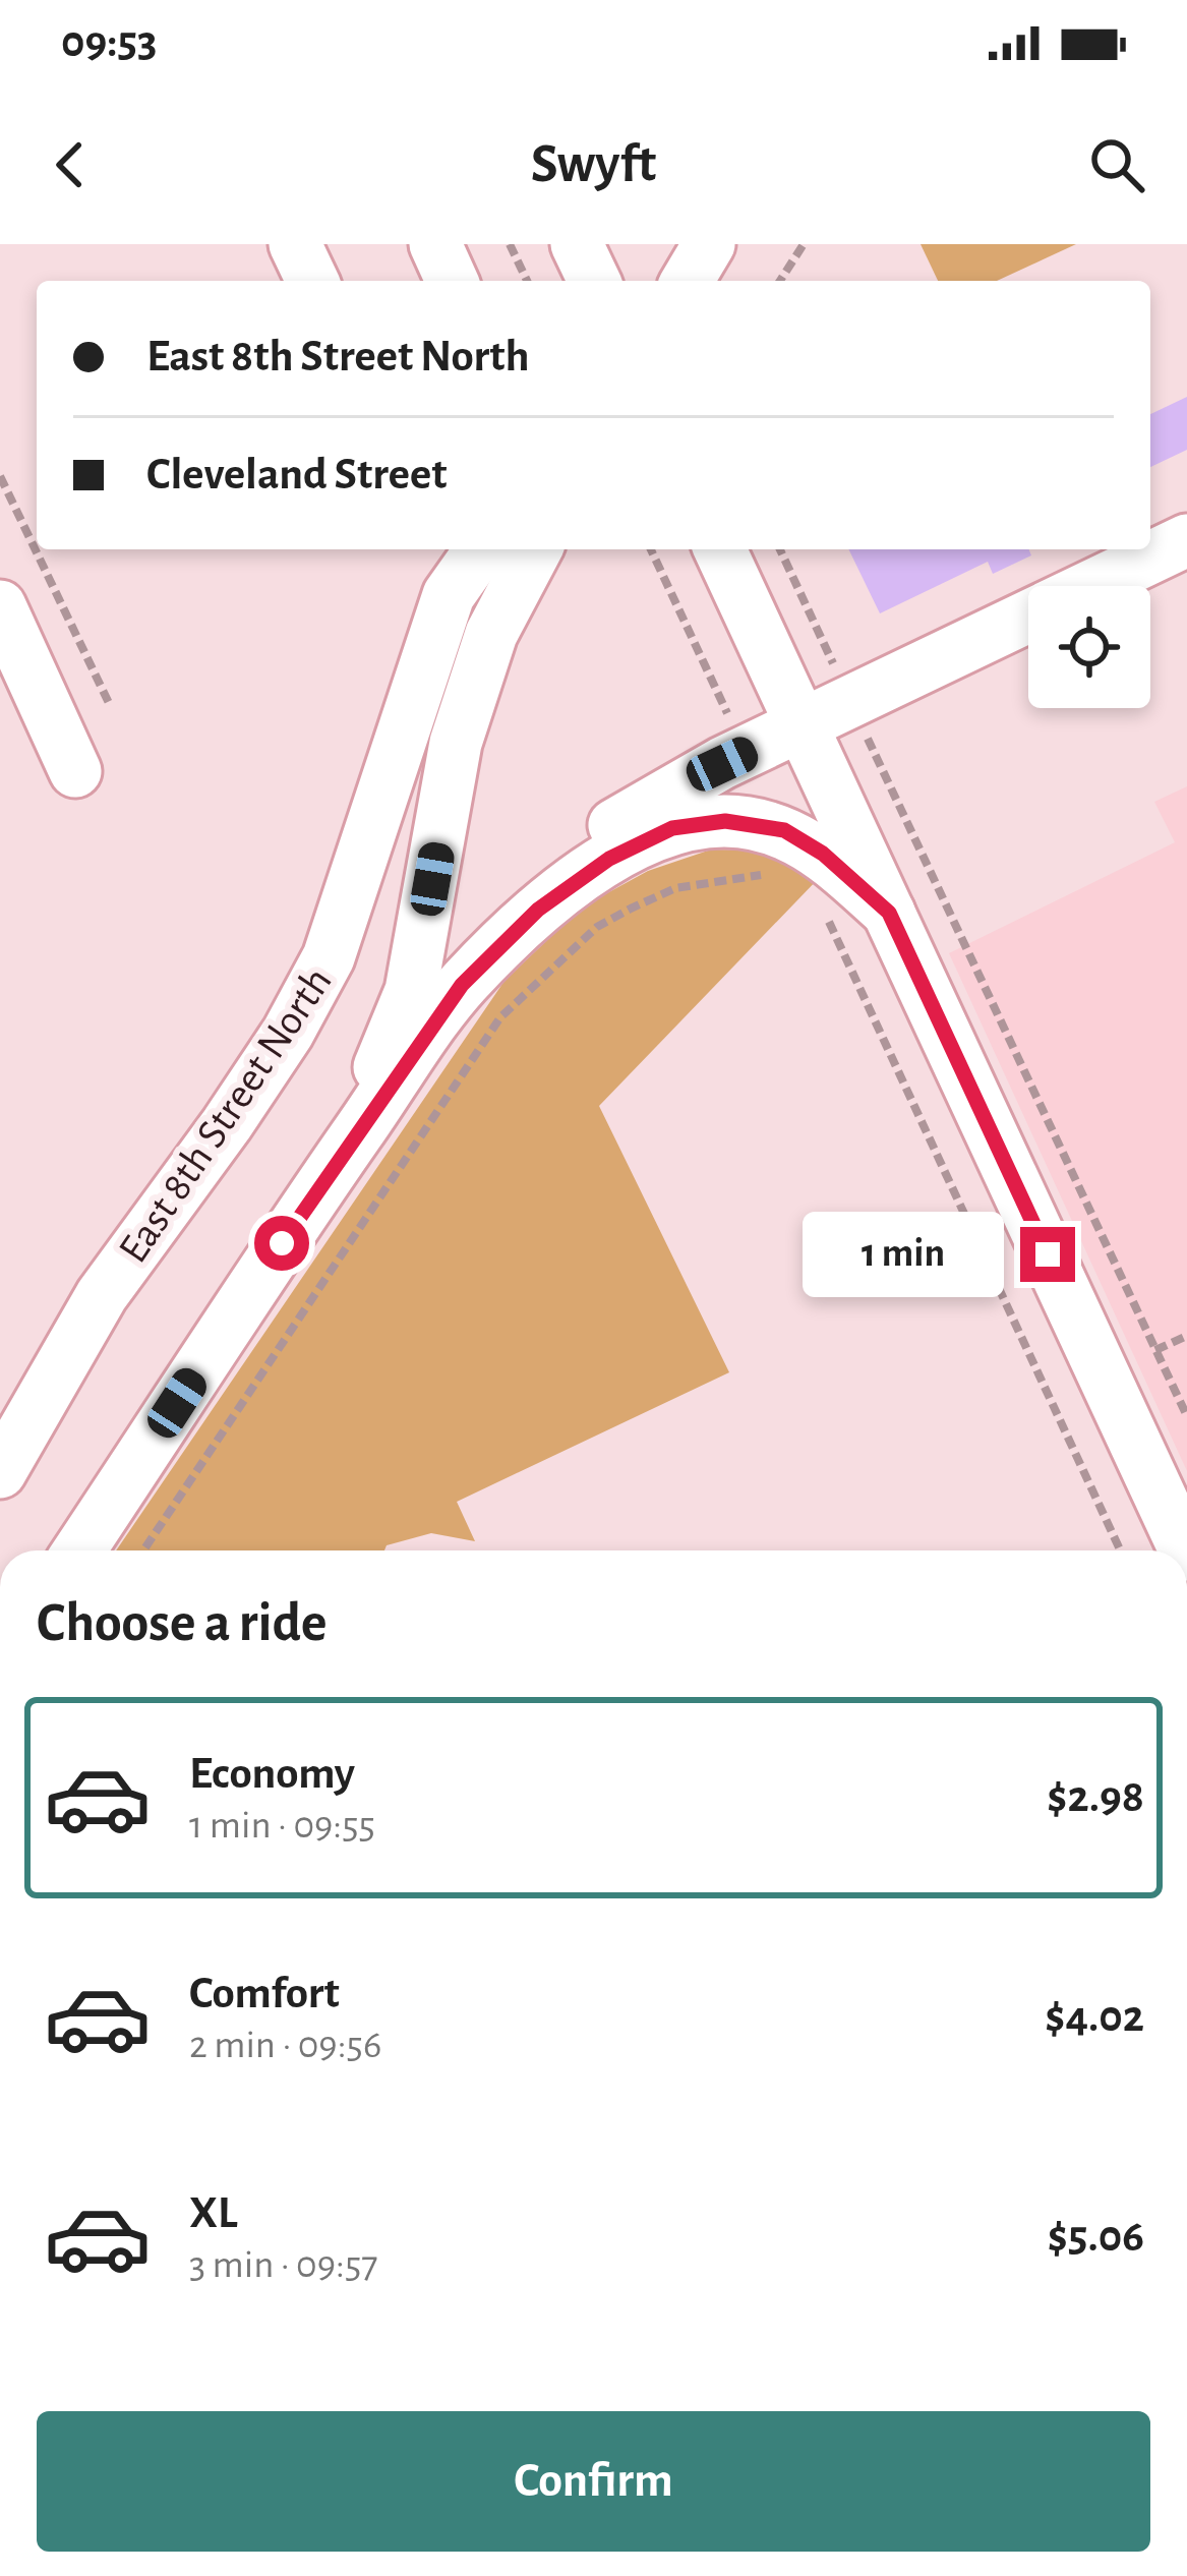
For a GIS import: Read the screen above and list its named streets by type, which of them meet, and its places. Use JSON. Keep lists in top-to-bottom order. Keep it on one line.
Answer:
{"streets":{"street":["East 8th Street North"]},"page":{"status":"09:53","header":"Swyft","banner":["East 8th Street North","Cleveland Street"],"bubble":"1 min","heading":"Choose a ride","list":[{"name":"Economy","note":"1 min · 09:55","value":"$2.98"},{"name":"Comfort","note":"2 min · 09:56","value":"$4.02"},{"name":"XL","note":"3 min · 09:57","value":"$5.06"}],"buttons":"Confirm"}}
